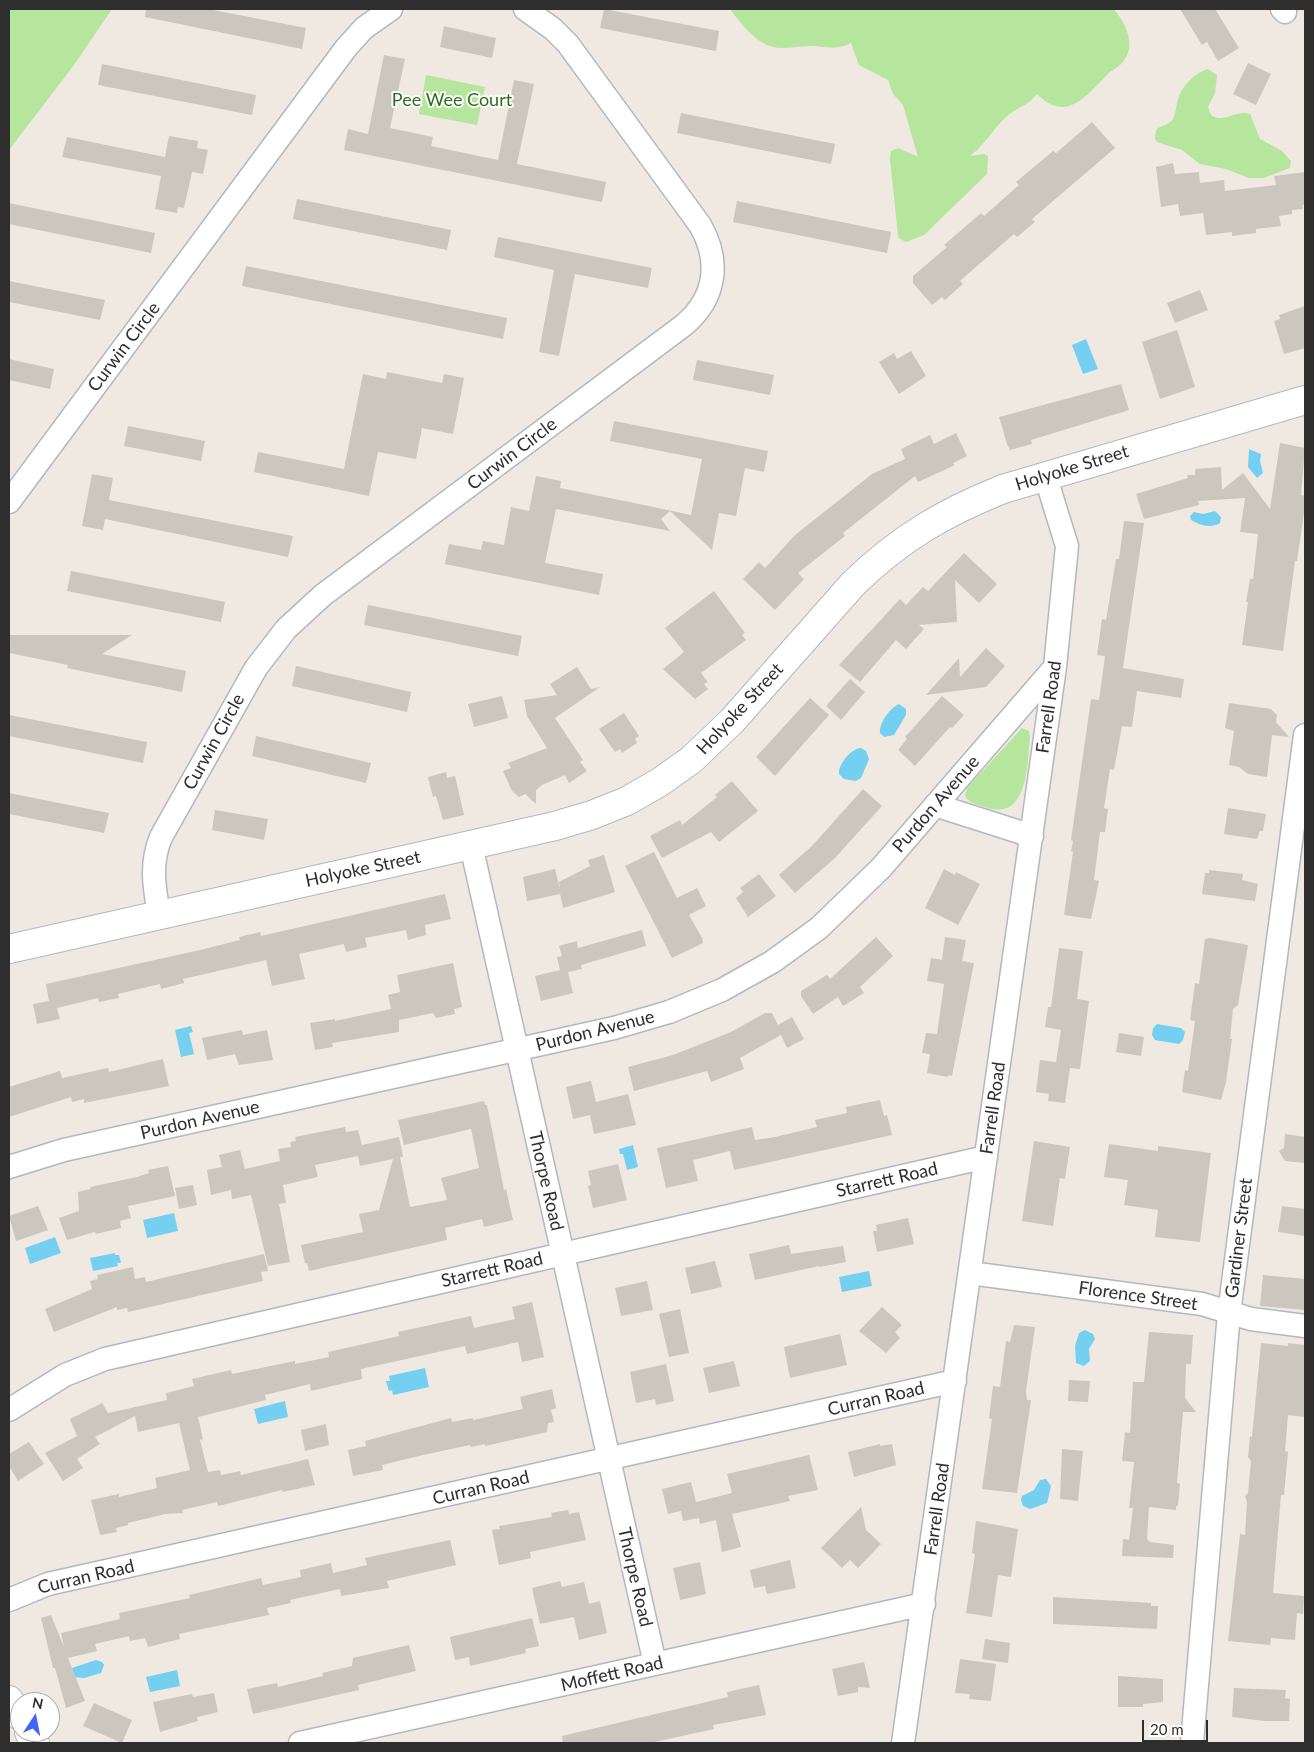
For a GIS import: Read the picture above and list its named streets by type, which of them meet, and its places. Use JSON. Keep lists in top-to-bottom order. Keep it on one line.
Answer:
{"streets":{"main road":["Holyoke Street"],"street":["Curwin Circle","Farrell Road","Purdon Avenue","Starrett Road","Thorpe Road","Gardiner Street","Florence Street","Curran Road","Moffett Road"]},"crossings":[["Curwin Circle","Holyoke Street"],["Holyoke Street","Farrell Road"],["Holyoke Street","Thorpe Road"],["Farrell Road","Purdon Avenue"],["Farrell Road","Starrett Road"],["Farrell Road","Florence Street"],["Farrell Road","Curran Road"],["Farrell Road","Moffett Road"],["Purdon Avenue","Thorpe Road"],["Starrett Road","Thorpe Road"],["Thorpe Road","Curran Road"],["Thorpe Road","Moffett Road"],["Gardiner Street","Florence Street"]],"parks":["Pee Wee Court"],"scale_bar":"20 m","north":"top"}
